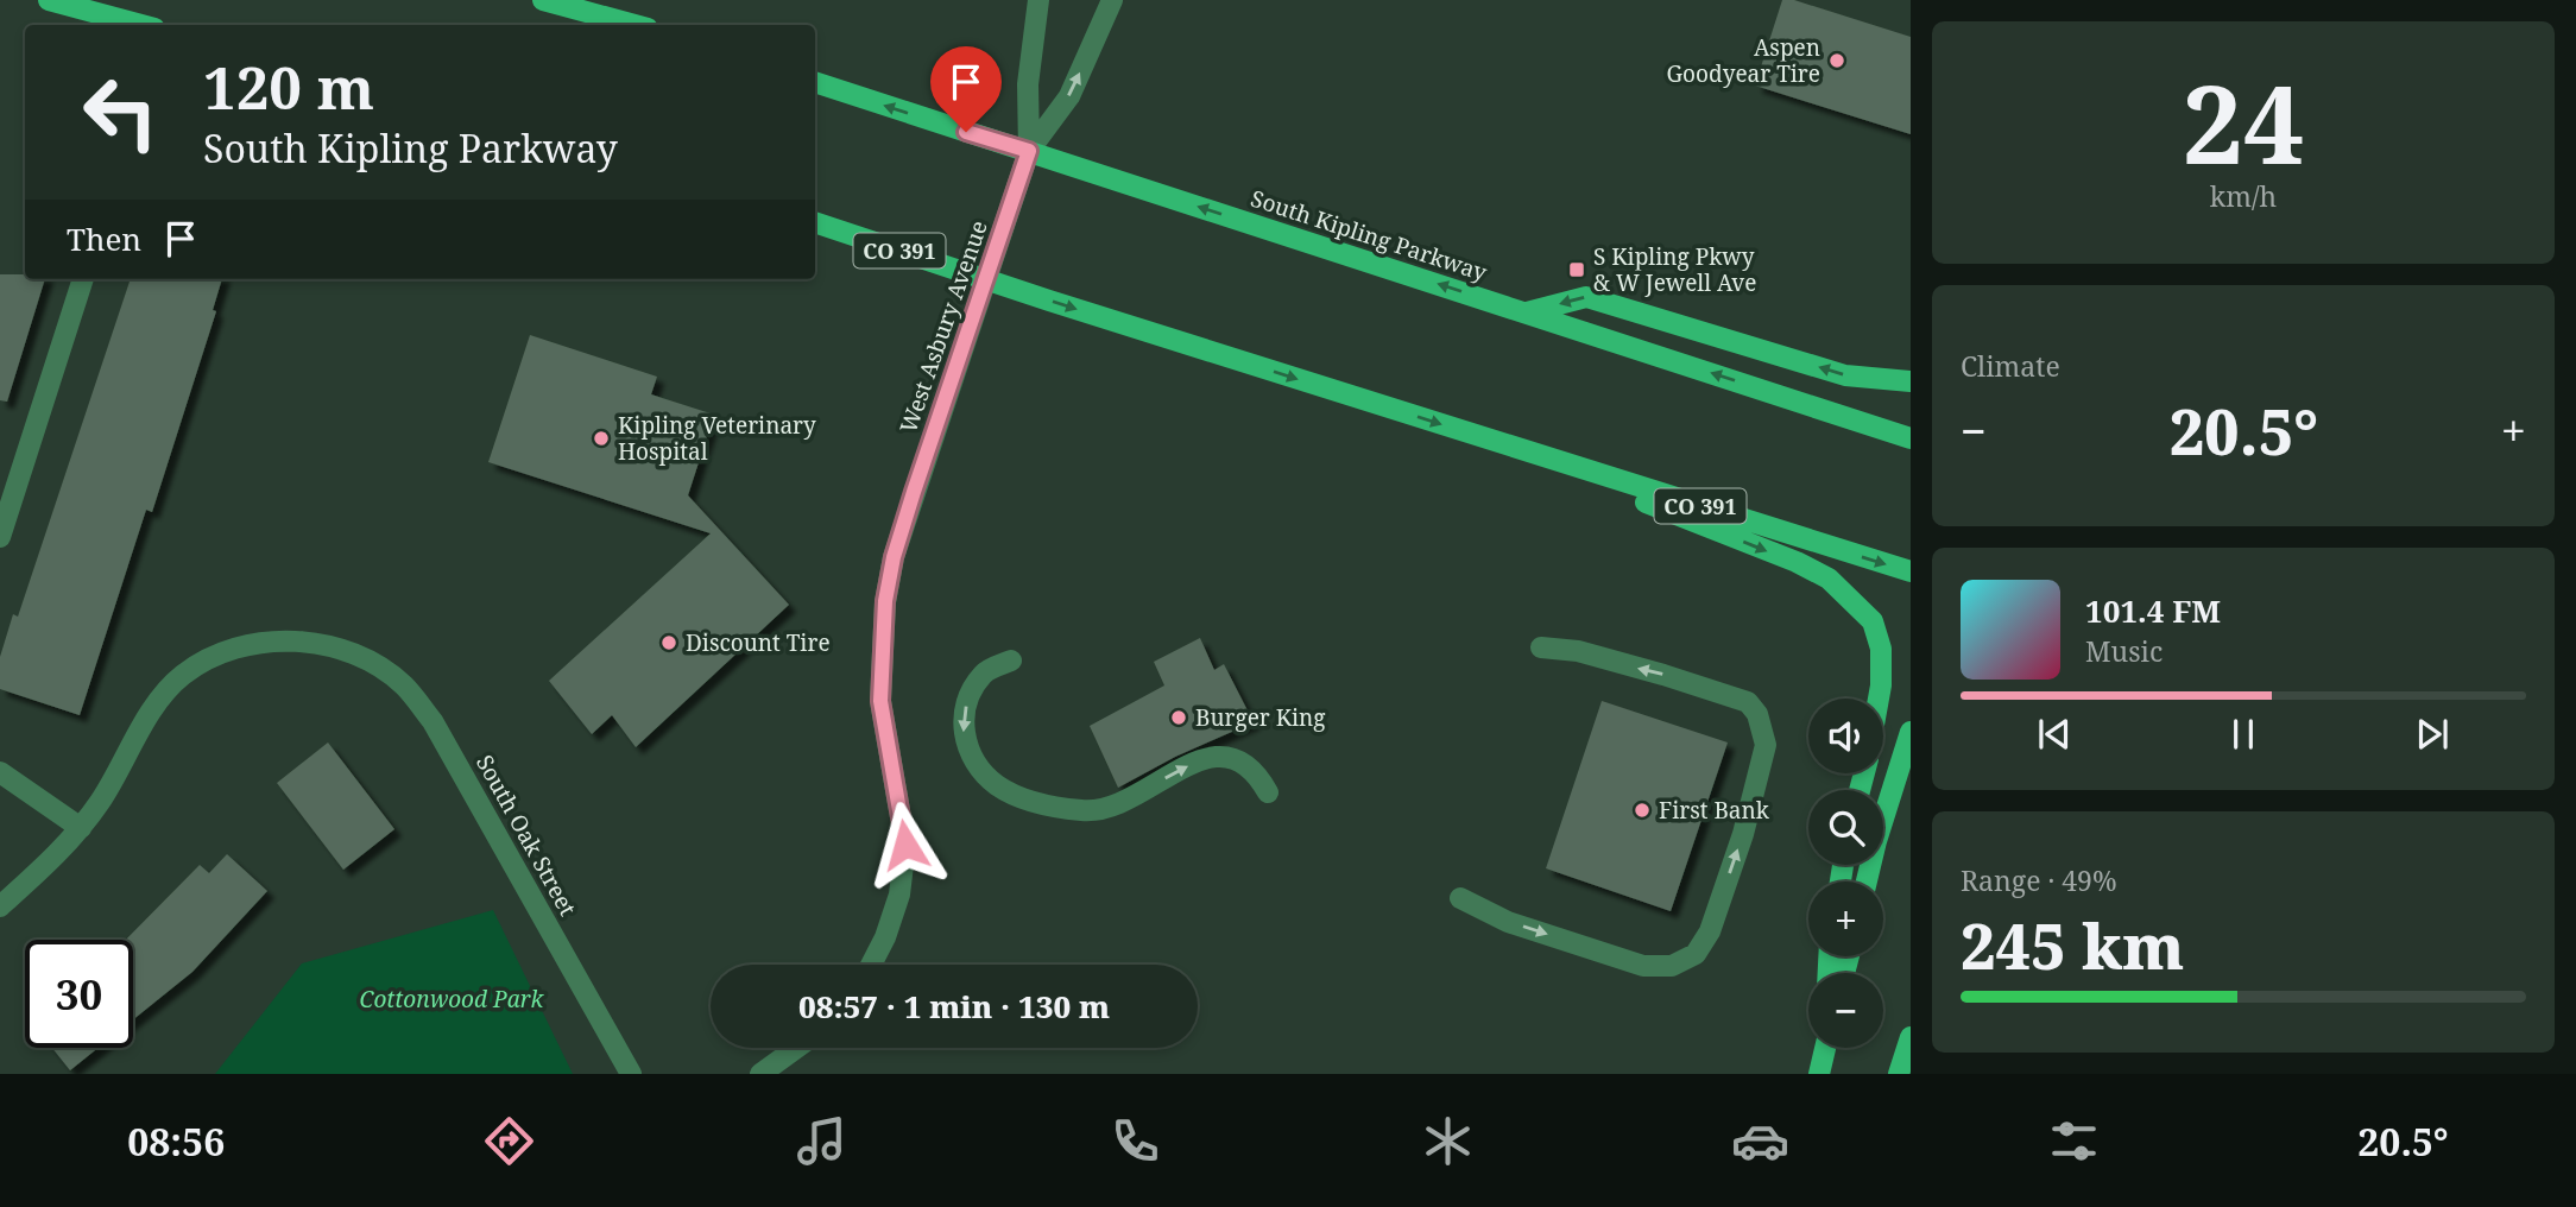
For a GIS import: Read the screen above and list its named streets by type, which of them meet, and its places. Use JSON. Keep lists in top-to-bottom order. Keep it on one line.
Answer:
{"streets":{"main road":["South Kipling Parkway","CO 391"],"street":["West Asbury Avenue","South Oak Street"]},"crossings":[["South Kipling Parkway","West Asbury Avenue"],["CO 391","West Asbury Avenue"]],"parks":["Cottonwood Park"],"places":{"other":["Aspen Goodyear Tire","Kipling Veterinary Hospital","Discount Tire","Burger King","First Bank"],"transit":["S Kipling Pkwy & W Jewell Ave"]},"page":{"tile":[["24","km/h"],"Climate",["Range · 49%","245 km"]],"turn":["120 m","South Kipling Parkway"],"then":"Then","heat":["−","20.5°","+"],"song":["101.4 FM","Music"],"map_buttons":["+","−"],"limit":"30","trip":"08:57 · 1 min · 130 m","tabs":["08:56","20.5°"]}}
